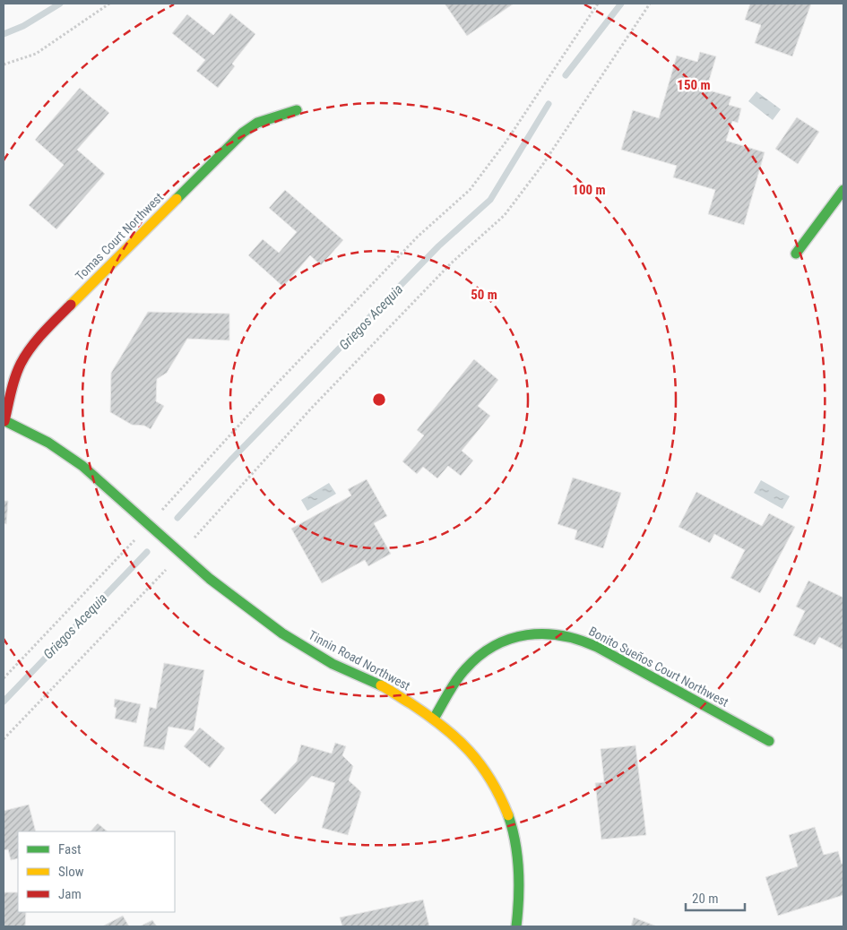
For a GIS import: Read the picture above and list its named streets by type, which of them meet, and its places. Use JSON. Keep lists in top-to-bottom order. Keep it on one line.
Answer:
{"streets":{"street":["Tomas Court Northwest","Tinnin Road Northwest","Bonito Sueños Court Northwest"]},"crossings":[["Tomas Court Northwest","Tinnin Road Northwest"],["Tinnin Road Northwest","Bonito Sueños Court Northwest"]],"water":["Griegos Acequia"],"legend":["Fast","Slow","Jam"],"scale_bar":"20 m","rings":["150 m","100 m","50 m"]}
